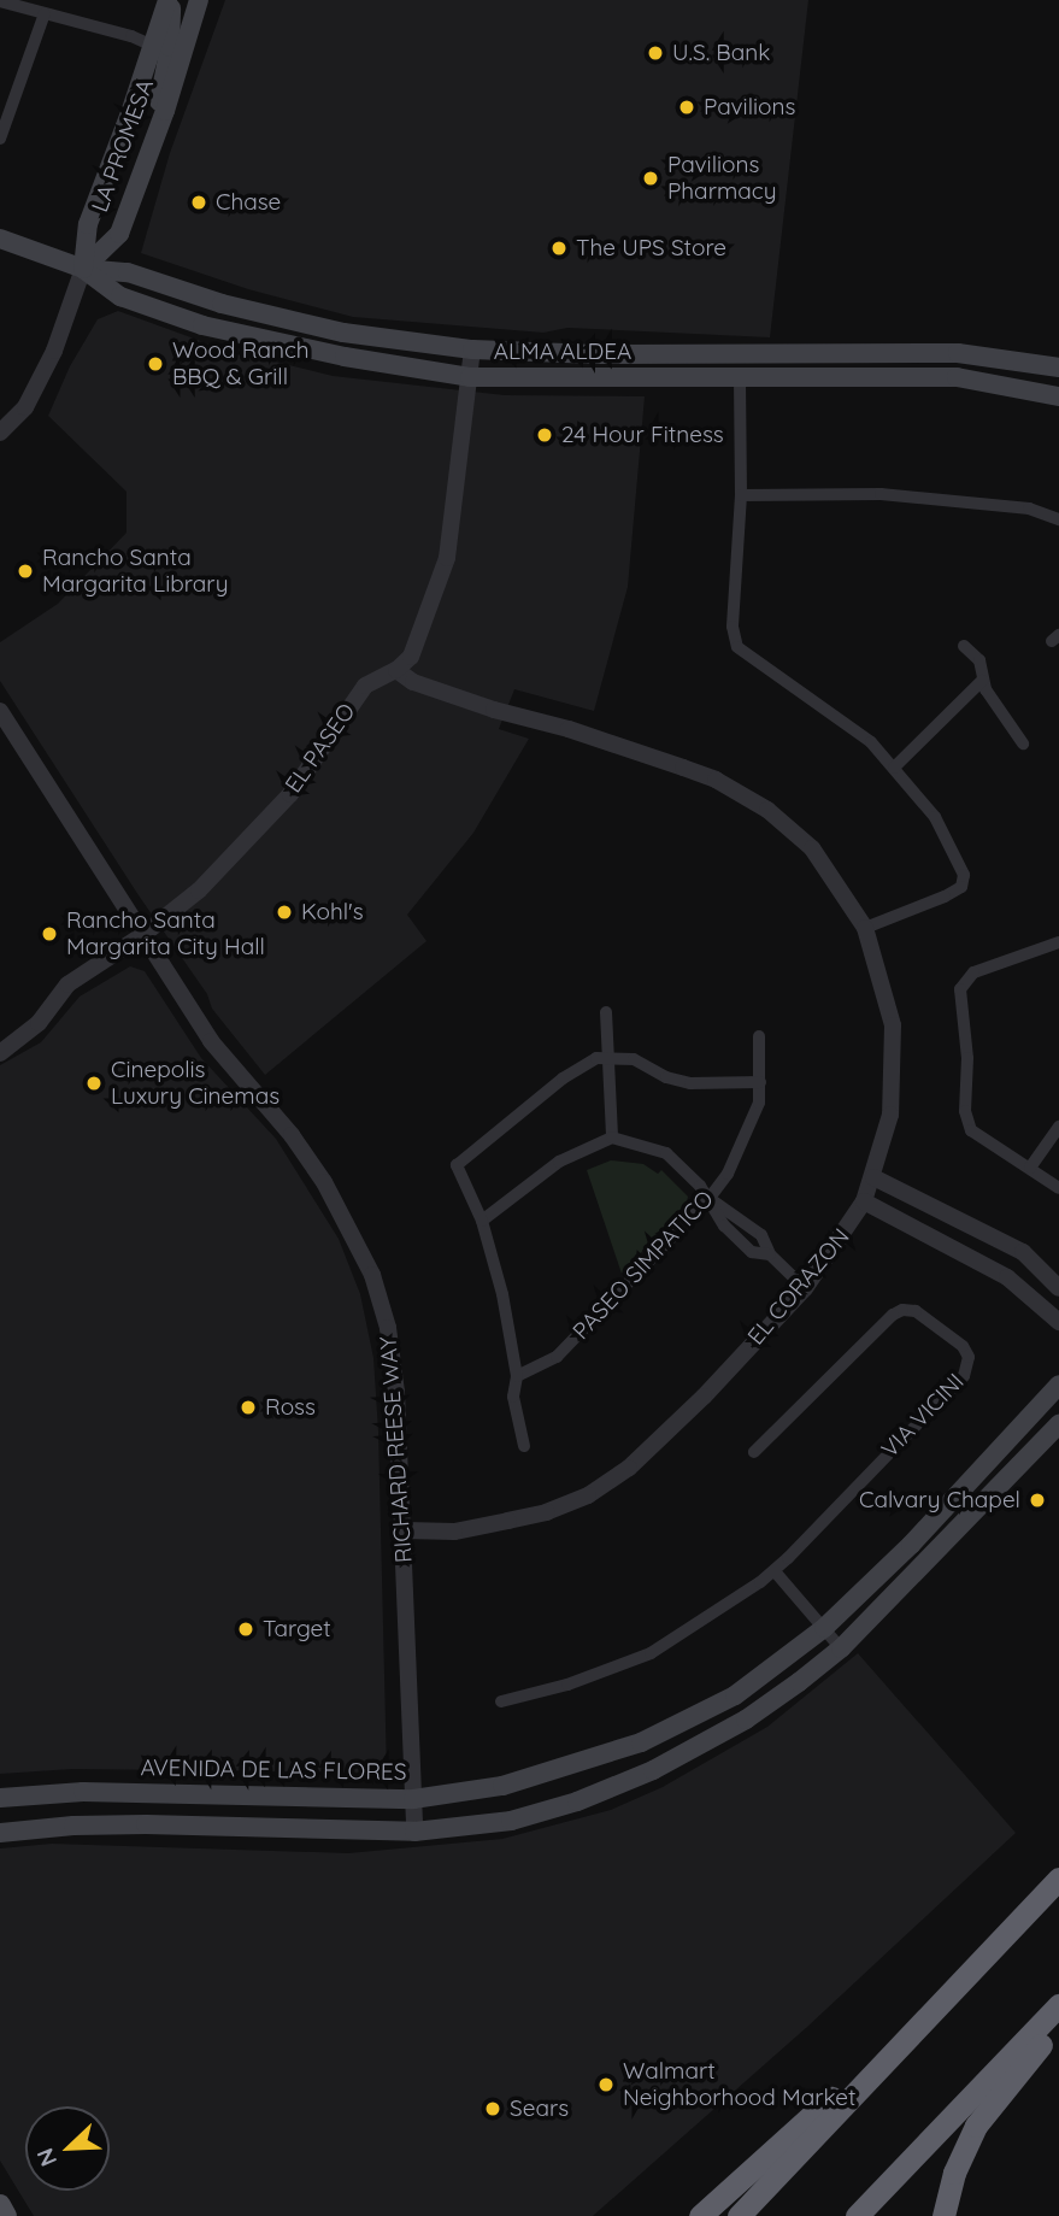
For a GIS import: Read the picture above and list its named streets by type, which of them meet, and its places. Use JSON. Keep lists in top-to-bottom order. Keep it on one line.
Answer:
{"streets":{"main road":["LA PROMESA","ALMA ALDEA","AVENIDA DE LAS FLORES"],"street":["EL PASEO","PASEO SIMPATICO","EL CORAZON","VIA VICINI","RICHARD REESE WAY"]},"crossings":[["LA PROMESA","ALMA ALDEA"],["ALMA ALDEA","EL PASEO"],["EL PASEO","EL CORAZON"],["EL PASEO","RICHARD REESE WAY"],["EL CORAZON","RICHARD REESE WAY"],["RICHARD REESE WAY","AVENIDA DE LAS FLORES"]],"places":["U.S. Bank","Pavilions","Pavilions Pharmacy","Chase","The UPS Store","Wood Ranch BBQ & Grill","24 Hour Fitness","Rancho Santa Margarita Library","Kohl's","Rancho Santa Margarita City Hall","Cinepolis Luxury Cinemas","Ross","Calvary Chapel","Target","Walmart Neighborhood Market","Sears"],"north":"bottom left"}
